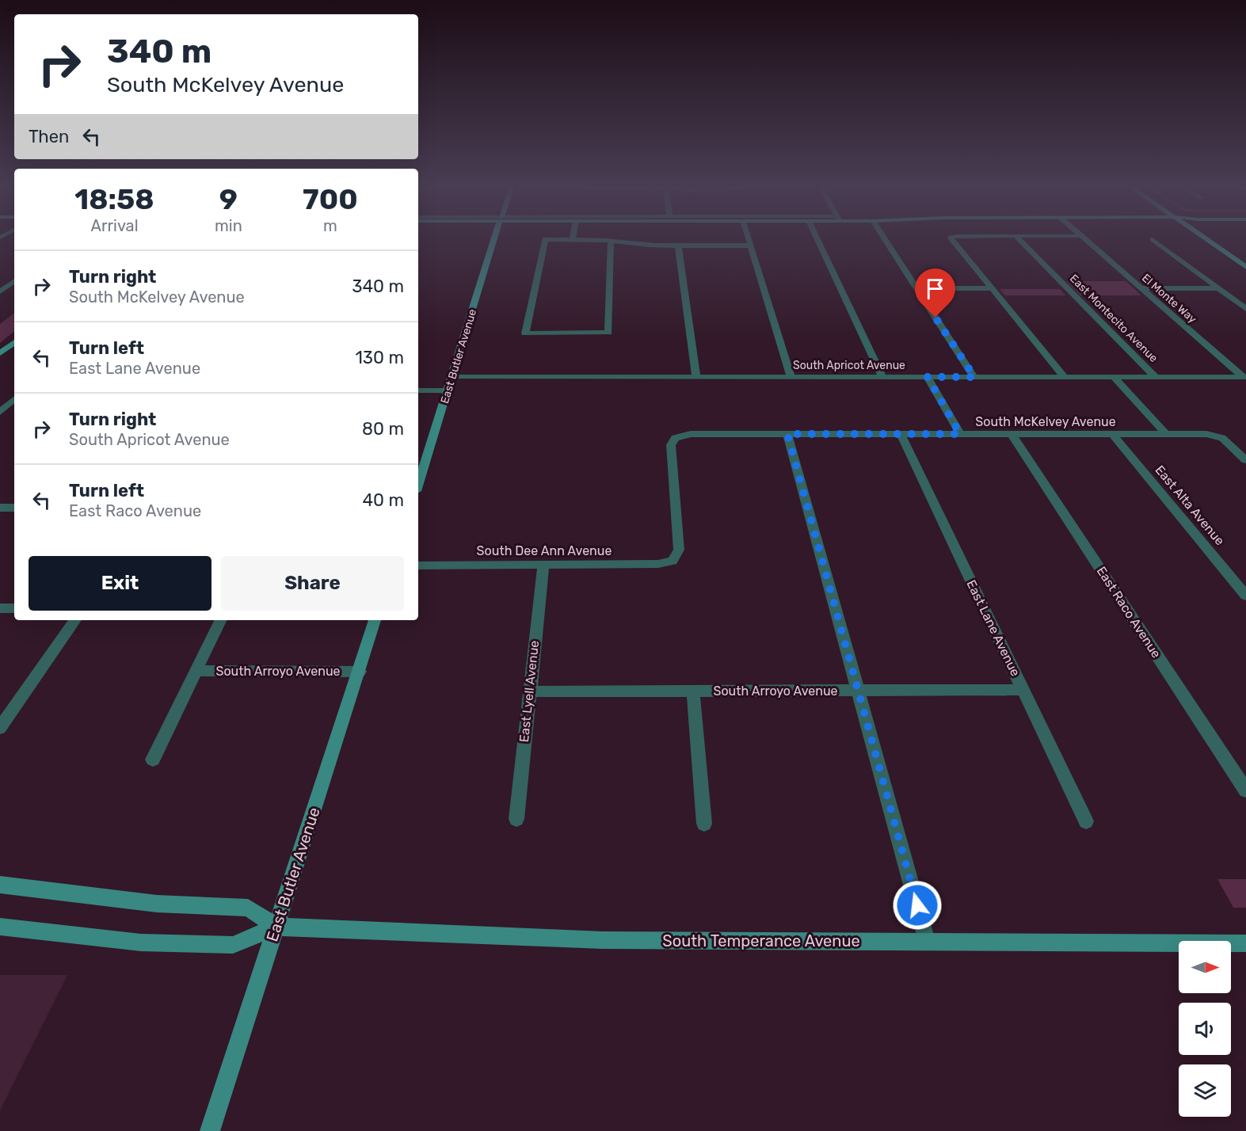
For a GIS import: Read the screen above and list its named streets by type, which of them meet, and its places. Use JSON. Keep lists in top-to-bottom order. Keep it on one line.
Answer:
{"streets":{"street":["El Monte Way","East Montecito Avenue","East Butler Avenue","South Apricot Avenue","South McKelvey Avenue","East Alta Avenue","South Dee Ann Avenue","East Raco Avenue","East Lane Avenue","South Arroyo Avenue","East Lyell Avenue","South Temperance Avenue"]},"crossings":[["El Monte Way","South Apricot Avenue"],["East Montecito Avenue","South Apricot Avenue"],["East Butler Avenue","South Apricot Avenue"],["East Butler Avenue","South Arroyo Avenue"],["East Butler Avenue","South Temperance Avenue"],["South McKelvey Avenue","East Alta Avenue"],["South McKelvey Avenue","South Dee Ann Avenue"],["South McKelvey Avenue","East Raco Avenue"],["South McKelvey Avenue","East Lane Avenue"],["South Dee Ann Avenue","East Lyell Avenue"],["East Lane Avenue","South Arroyo Avenue"],["South Arroyo Avenue","East Lyell Avenue"]],"north":"right","page":{"turn":["340 m","South McKelvey Avenue"],"then":"Then","eta":["18:58","Arrival","9","min","700","m"],"list":[{"name":"Turn right","note":"South McKelvey Avenue","value":"340 m"},{"name":"Turn left","note":"East Lane Avenue","value":"130 m"},{"name":"Turn right","note":"South Apricot Avenue","value":"80 m"},{"name":"Turn left","note":"East Raco Avenue","value":"40 m"}],"buttons":["Exit","Share"]}}
